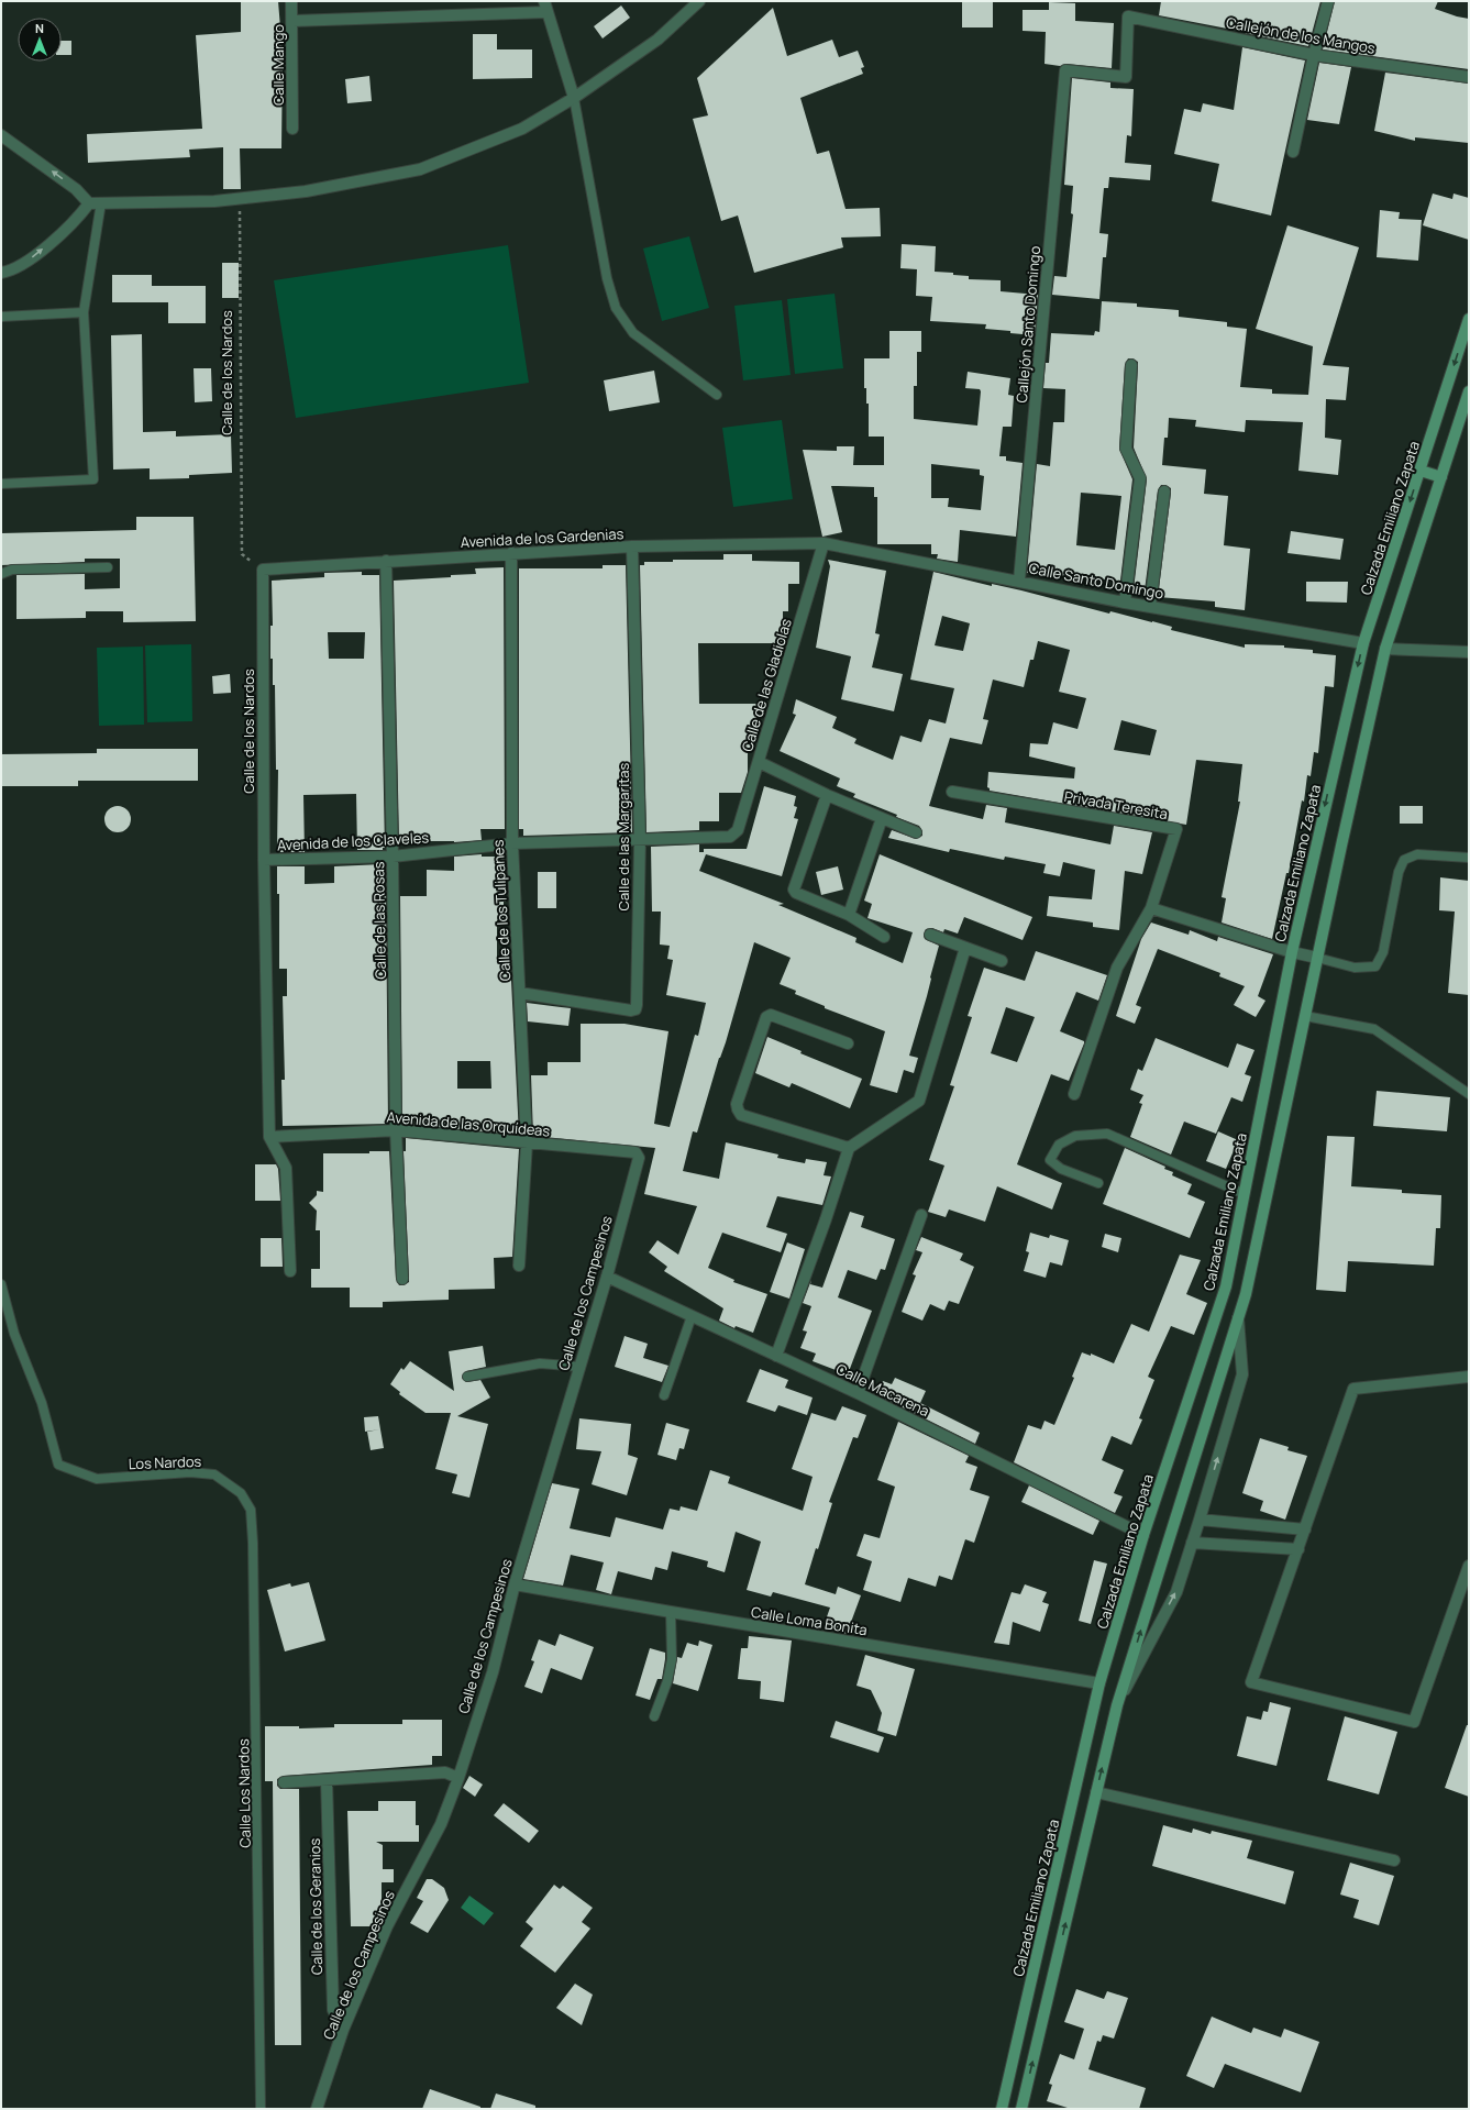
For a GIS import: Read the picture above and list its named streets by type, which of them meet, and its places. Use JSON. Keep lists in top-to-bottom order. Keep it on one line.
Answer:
{"streets":{"main road":["Calzada Emiliano Zapata"],"street":["Callejón de los Mangos","Calle Mango","Callejón Santo Domingo","Calle de los Nardos","Avenida de los Gardenias","Calle Santo Domingo","Calle de las Gladiolas","Privada Teresita","Calle de las Margaritas","Avenida de los Claveles","Calle de los Tulipanes","Calle de las Rosas","Avenida de las Orquídeas","Calle de los Campesinos","Calle Macarena","Calle Loma Bonita","Calle de los Geranios"],"lane":["Los Nardos","Calle Los Nardos"]},"crossings":[["Callejón de los Mangos","Callejón Santo Domingo"],["Callejón Santo Domingo","Calle Santo Domingo"],["Calle de los Nardos","Avenida de los Gardenias"],["Calle de los Nardos","Avenida de los Claveles"],["Calle de los Nardos","Avenida de las Orquídeas"],["Calzada Emiliano Zapata","Calle Santo Domingo"],["Calzada Emiliano Zapata","Calle Macarena"],["Calzada Emiliano Zapata","Calle Loma Bonita"],["Avenida de los Gardenias","Calle Santo Domingo"],["Avenida de los Gardenias","Calle de las Gladiolas"],["Avenida de los Gardenias","Calle de las Margaritas"],["Avenida de los Gardenias","Calle de los Tulipanes"],["Avenida de los Gardenias","Calle de las Rosas"],["Calle Santo Domingo","Calle de las Gladiolas"],["Calle de las Gladiolas","Avenida de los Claveles"],["Calle de las Margaritas","Avenida de los Claveles"],["Calle de las Margaritas","Calle de los Tulipanes"],["Avenida de los Claveles","Calle de los Tulipanes"],["Avenida de los Claveles","Calle de las Rosas"],["Calle de los Tulipanes","Avenida de las Orquídeas"],["Calle de las Rosas","Avenida de las Orquídeas"],["Avenida de las Orquídeas","Calle de los Campesinos"],["Calle de los Campesinos","Calle Macarena"],["Calle de los Campesinos","Calle Loma Bonita"],["Calle de los Campesinos","Calle de los Geranios"],["Los Nardos","Calle Los Nardos"]],"north":"top"}
